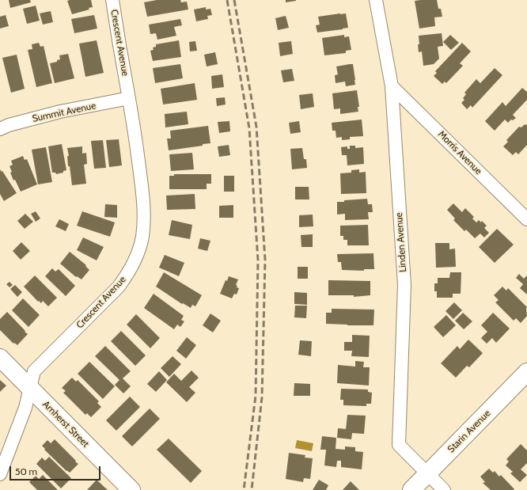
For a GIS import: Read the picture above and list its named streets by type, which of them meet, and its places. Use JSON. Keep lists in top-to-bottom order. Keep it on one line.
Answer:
{"streets":{"street":["Crescent Avenue","Summit Avenue","Morris Avenue","Linden Avenue","Amherst Street","Starin Avenue"]},"crossings":[["Crescent Avenue","Summit Avenue"],["Crescent Avenue","Amherst Street"],["Morris Avenue","Linden Avenue"],["Linden Avenue","Starin Avenue"]],"scale_bar":"50 m"}
